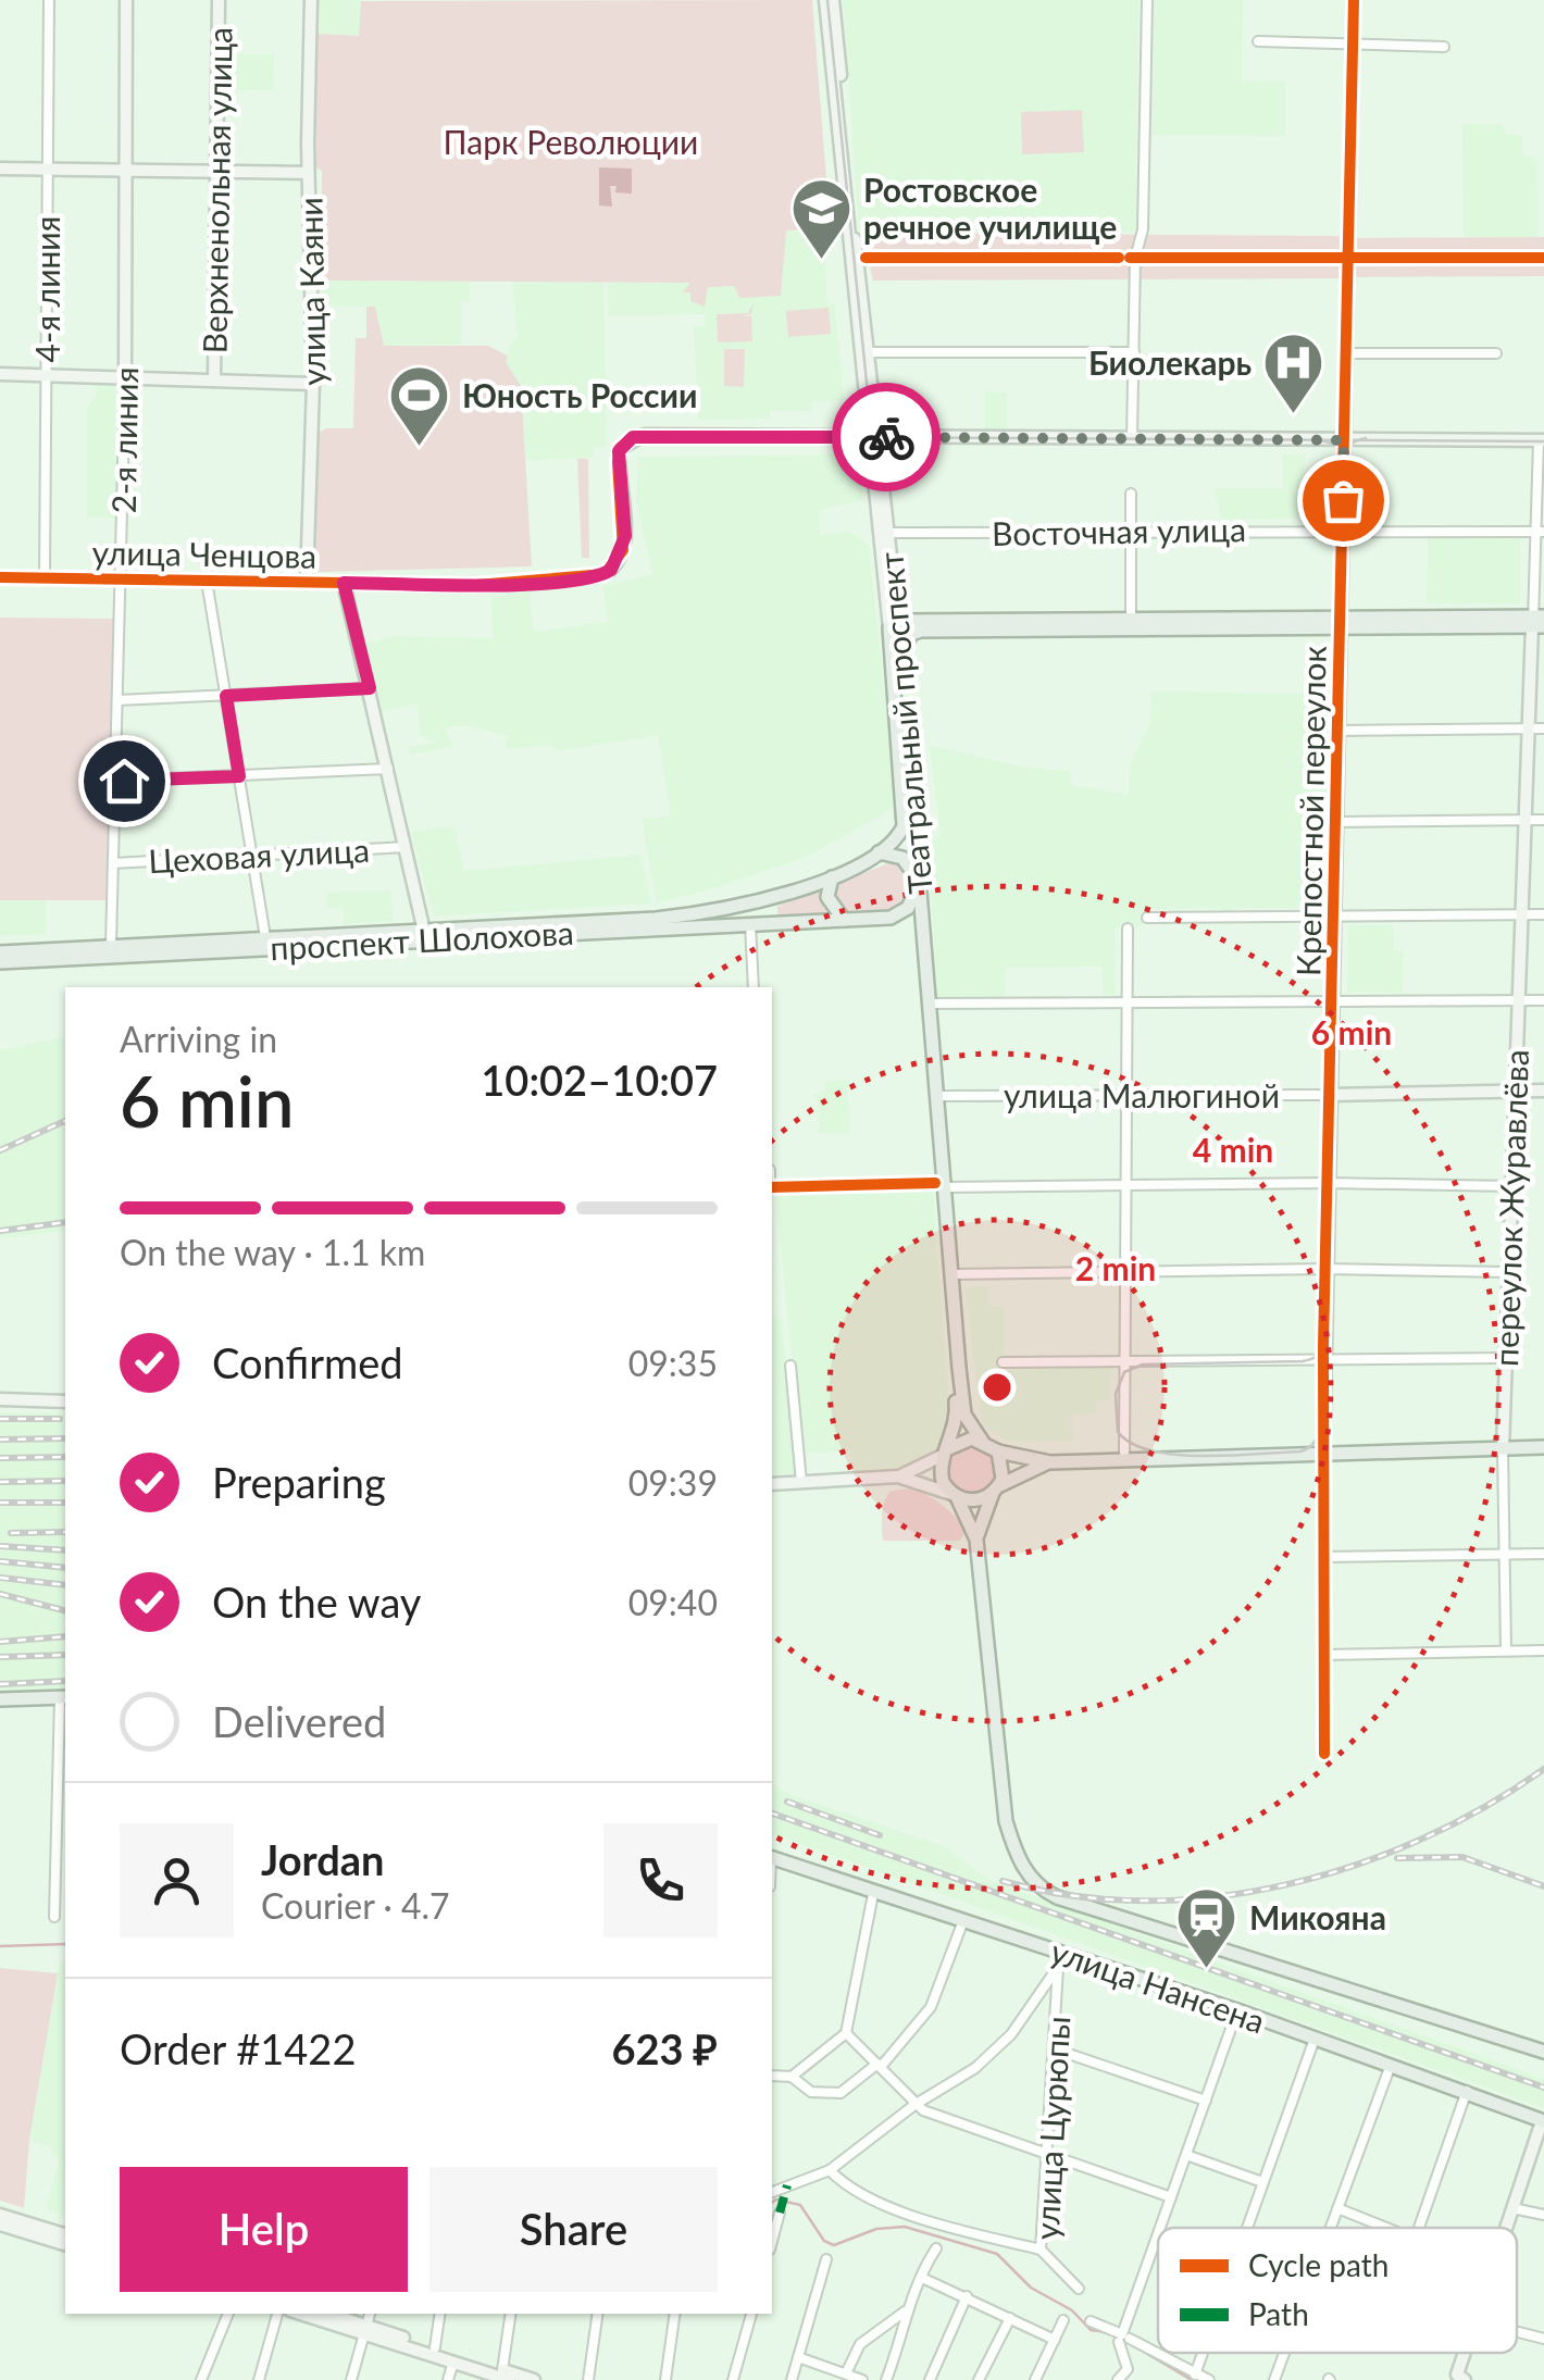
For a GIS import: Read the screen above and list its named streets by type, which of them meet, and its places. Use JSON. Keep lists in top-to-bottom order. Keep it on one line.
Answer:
{"streets":{"main road":["Театральный проспект","проспект Шолохова","улица Нансена"],"street":["Верхненольная улица","4-я линия","улица Каяни","2-я линия","Восточная улица","улица Ченцова","Крепостной переулок","Цеховая улица","улица Малюгиной","переулок Журавлёва","улица Цурюпы"]},"crossings":[["4-я линия","улица Ченцова"],["улица Каяни","улица Ченцова"],["2-я линия","улица Ченцова"],["2-я линия","Цеховая улица"],["2-я линия","проспект Шолохова"],["Восточная улица","Театральный проспект"],["Восточная улица","Крепостной переулок"],["Восточная улица","переулок Журавлёва"],["улица Ченцова","Театральный проспект"],["Театральный проспект","проспект Шолохова"],["Театральный проспект","улица Малюгиной"],["Крепостной переулок","улица Малюгиной"],["улица Малюгиной","переулок Журавлёва"],["улица Нансена","улица Цурюпы"]],"parks":["Парк Революции"],"places":{"school or university":["Ростовское речное училище"],"hospital":["Биолекарь"],"sports":["Юность России"],"station":["Микояна"]},"legend":["Cycle path","Path"],"page":{"heading":["6 min","Arriving in","10:02–10:07"],"panel":["Jordan","Courier · 4.7","Order #1422","623 ₽"],"bar":"On the way · 1.1 km","list":[["Confirmed","09:35"],["Preparing","09:39"],["On the way","09:40"],"Delivered"],"buttons":["Help","Share"]},"rings":["6 min","4 min","2 min"]}
